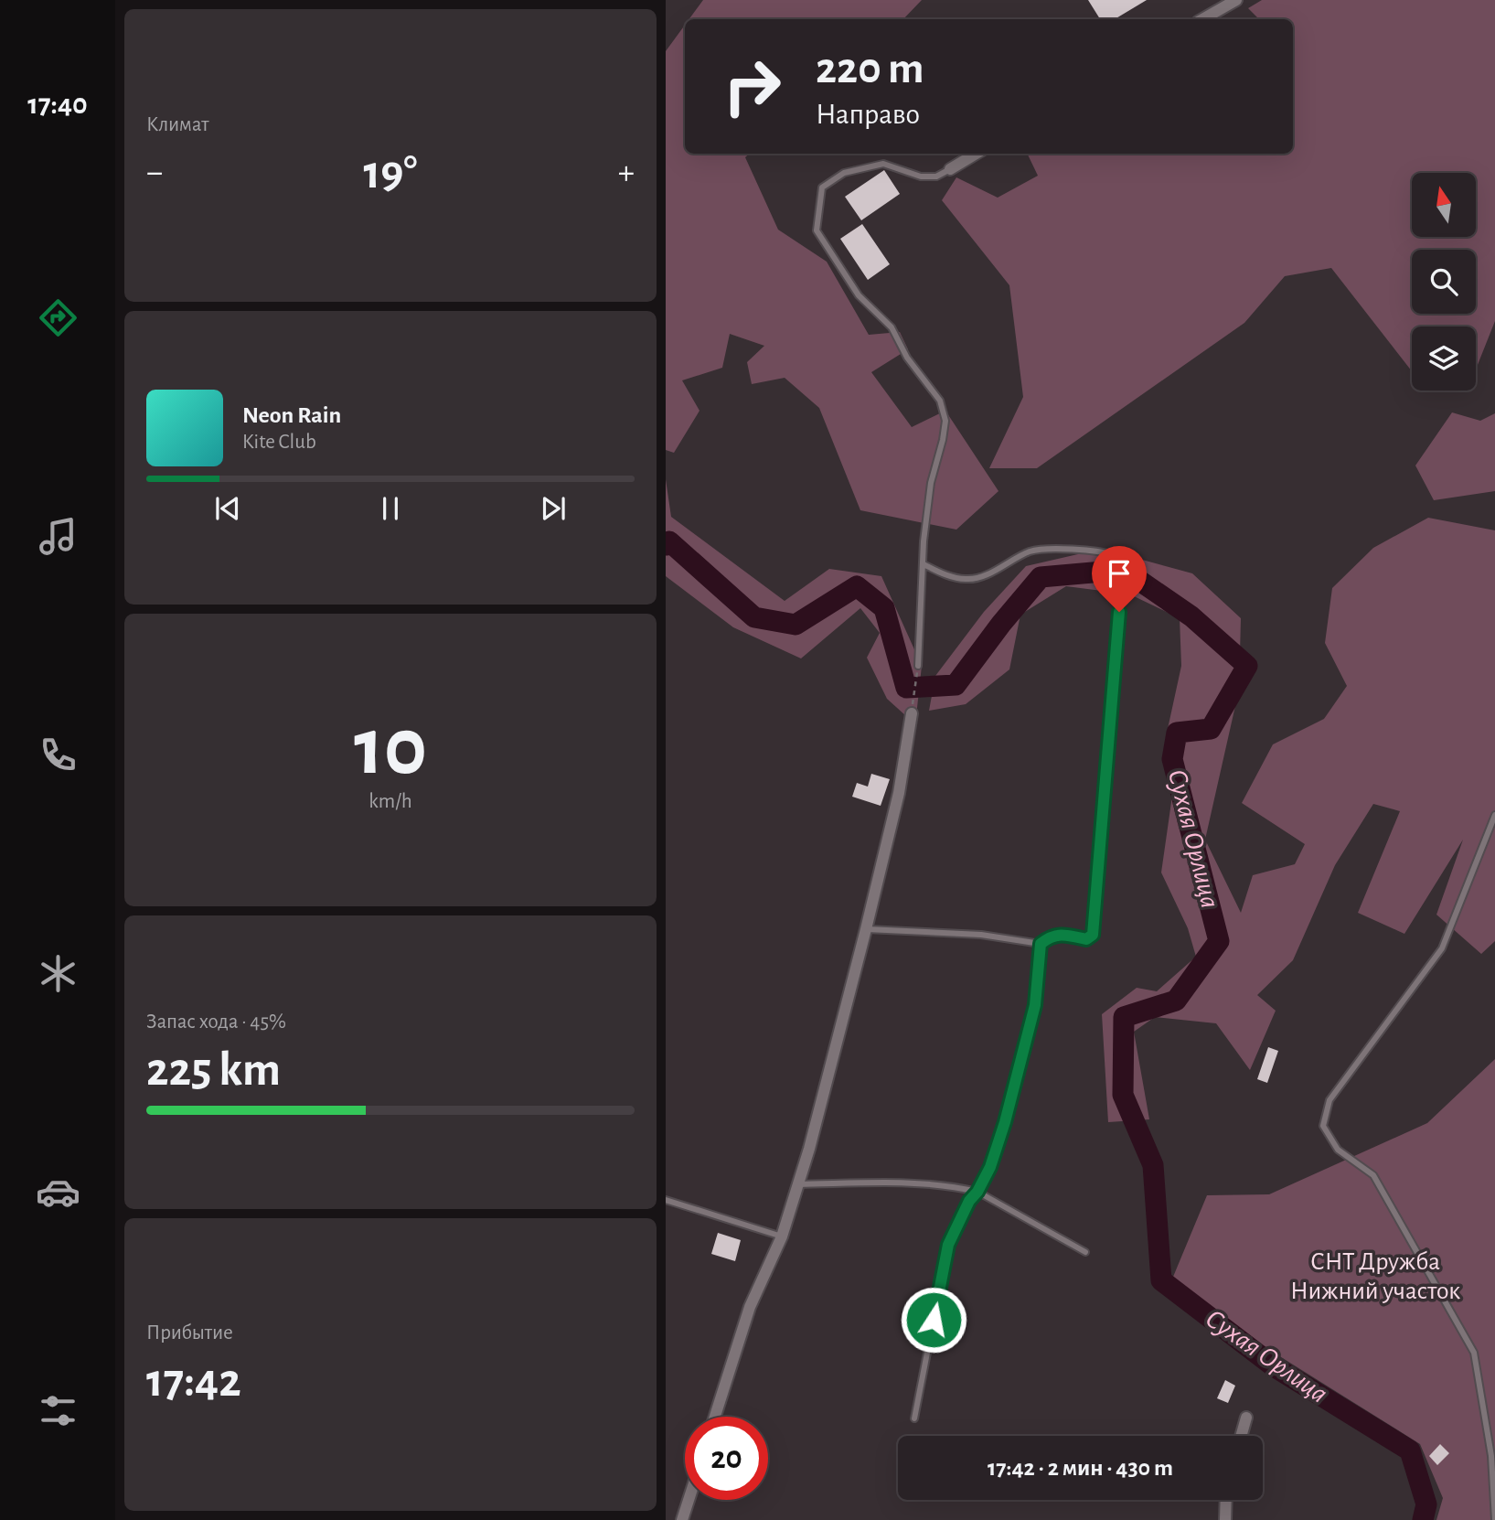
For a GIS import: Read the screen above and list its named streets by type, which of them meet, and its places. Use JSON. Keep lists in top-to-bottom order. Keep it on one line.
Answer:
{"water":["Сухая Орлица"],"parks":["СНТ Дружба Нижний участок"],"north":"top","page":{"tabs":"17:40","tile":["Климат",["10","km/h"],["Запас хода · 45%","225 km"],["Прибытие","17:42"]],"turn":["220 m","Направо"],"heat":["−","19°","+"],"song":["Neon Rain","Kite Club"],"limit":"20","trip":"17:42 · 2 мин · 430 m"}}
